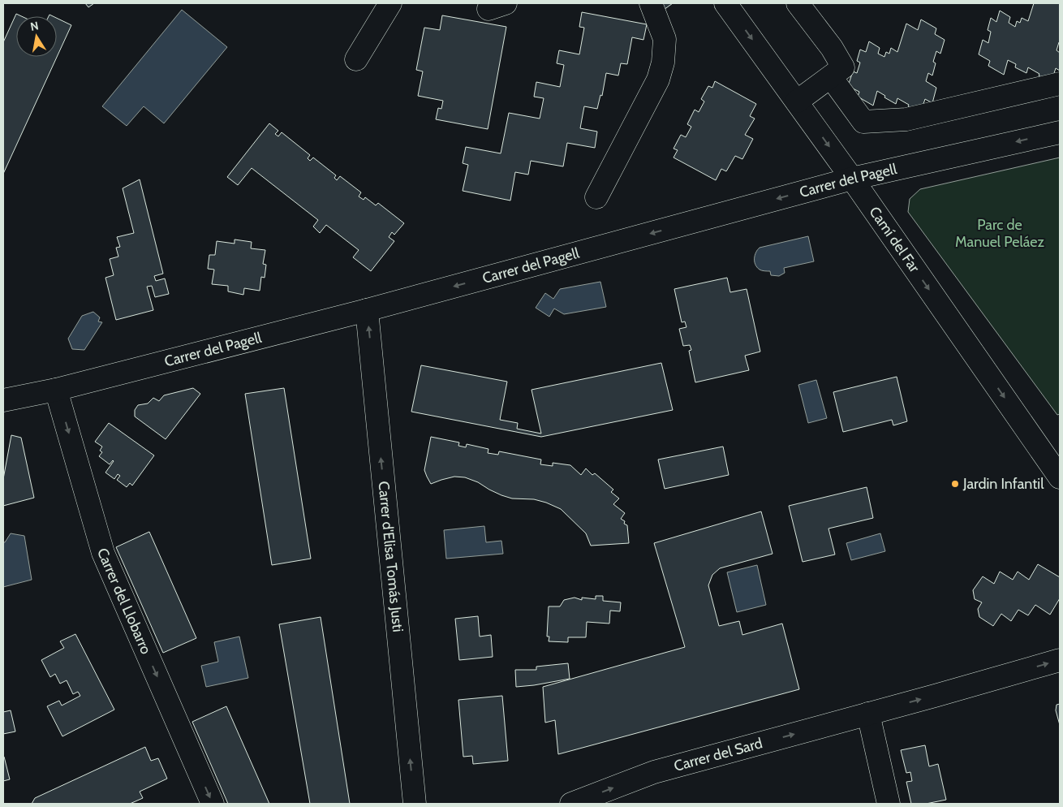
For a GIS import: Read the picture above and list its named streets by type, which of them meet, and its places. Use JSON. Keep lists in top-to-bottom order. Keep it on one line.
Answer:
{"streets":{"street":["Carrer del Pagell","Camí del Far","Carrer d'Elisa Tomás Justi","Carrer del Llobarro","Carrer del Sard"]},"crossings":[["Carrer del Pagell","Camí del Far"],["Carrer del Pagell","Carrer d'Elisa Tomás Justi"],["Carrer del Pagell","Carrer del Llobarro"]],"one_way":["Carrer del Pagell","Camí del Far","Carrer d'Elisa Tomás Justi","Carrer del Llobarro","Carrer del Sard"],"parks":["Parc de Manuel Peláez"],"places":["Jardin Infantil"],"north":"top"}
